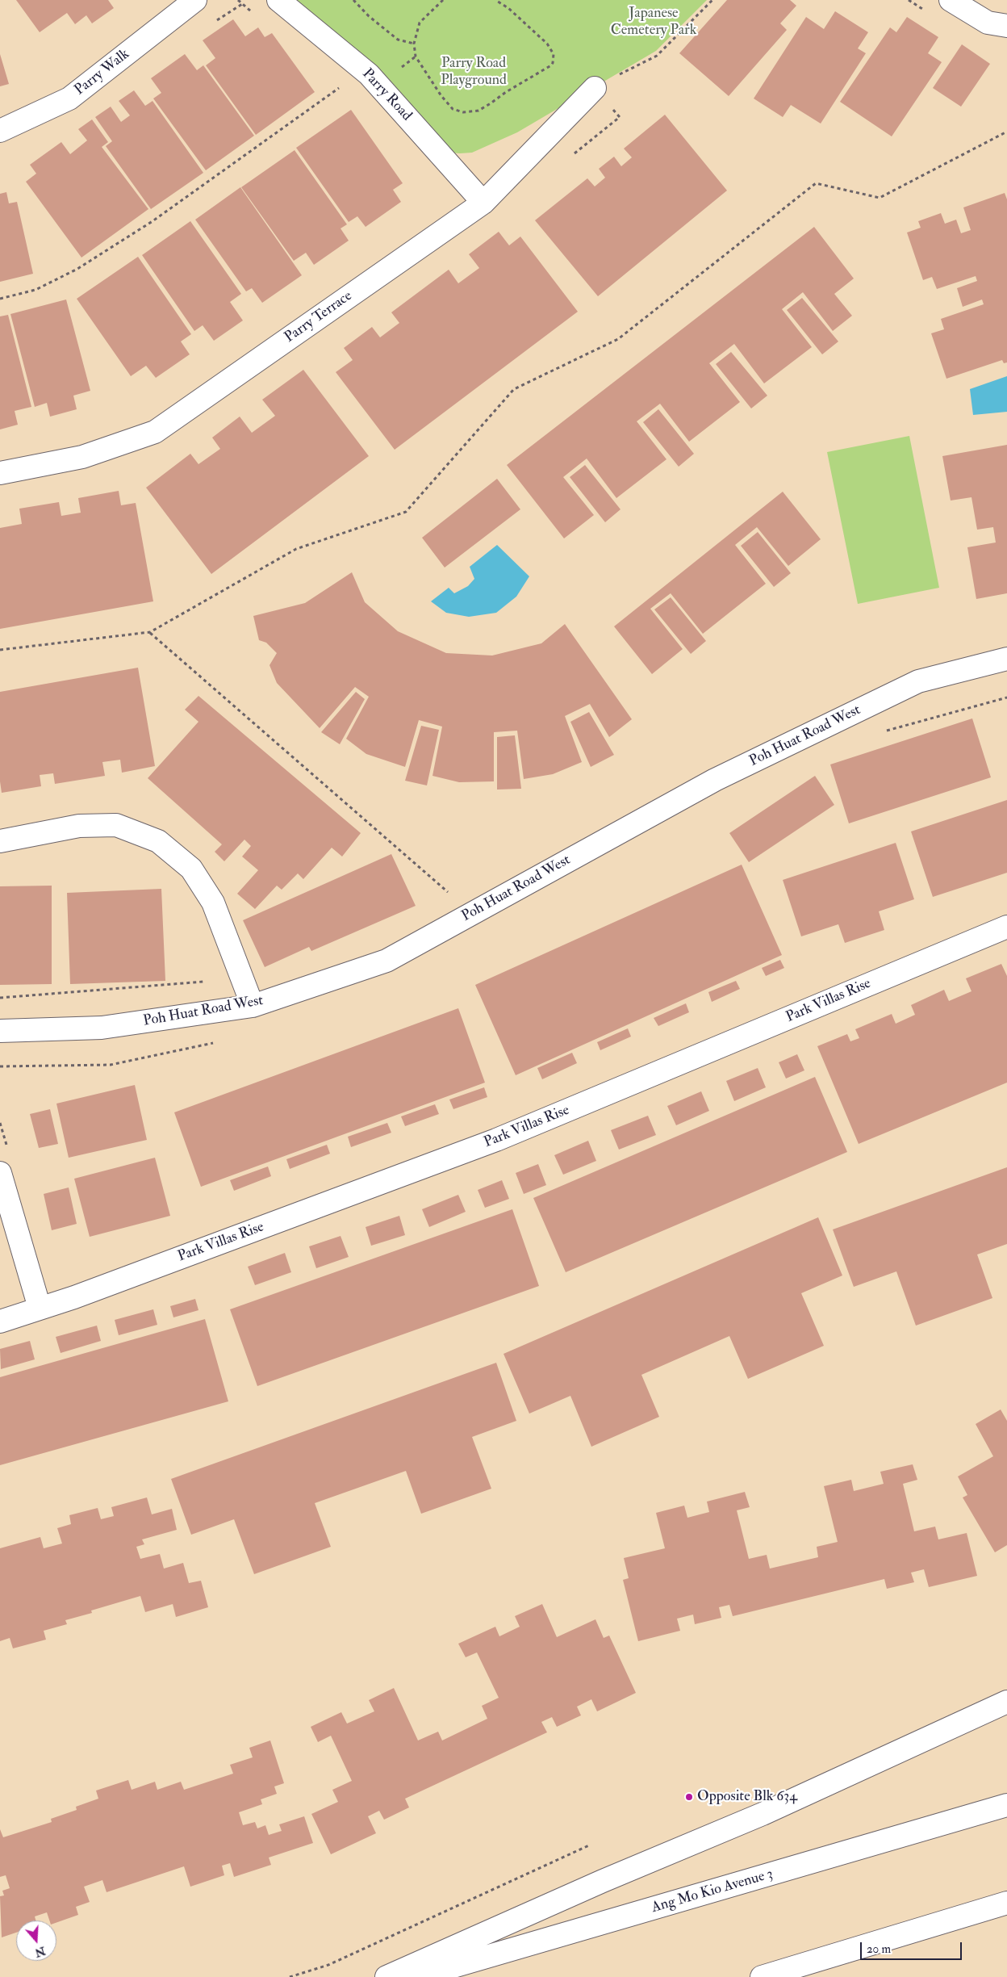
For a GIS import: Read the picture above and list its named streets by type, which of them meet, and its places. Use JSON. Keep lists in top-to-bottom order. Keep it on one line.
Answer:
{"streets":{"main road":["Parry Walk","Parry Road","Parry Terrace","Poh Huat Road West","Park Villas Rise","Ang Mo Kio Avenue 3"]},"crossings":[["Parry Road","Parry Terrace"]],"parks":["Japanese Cemetery Park","Parry Road Playground"],"places":["Opposite Blk 634"],"scale_bar":"20 m","north":"bottom"}
